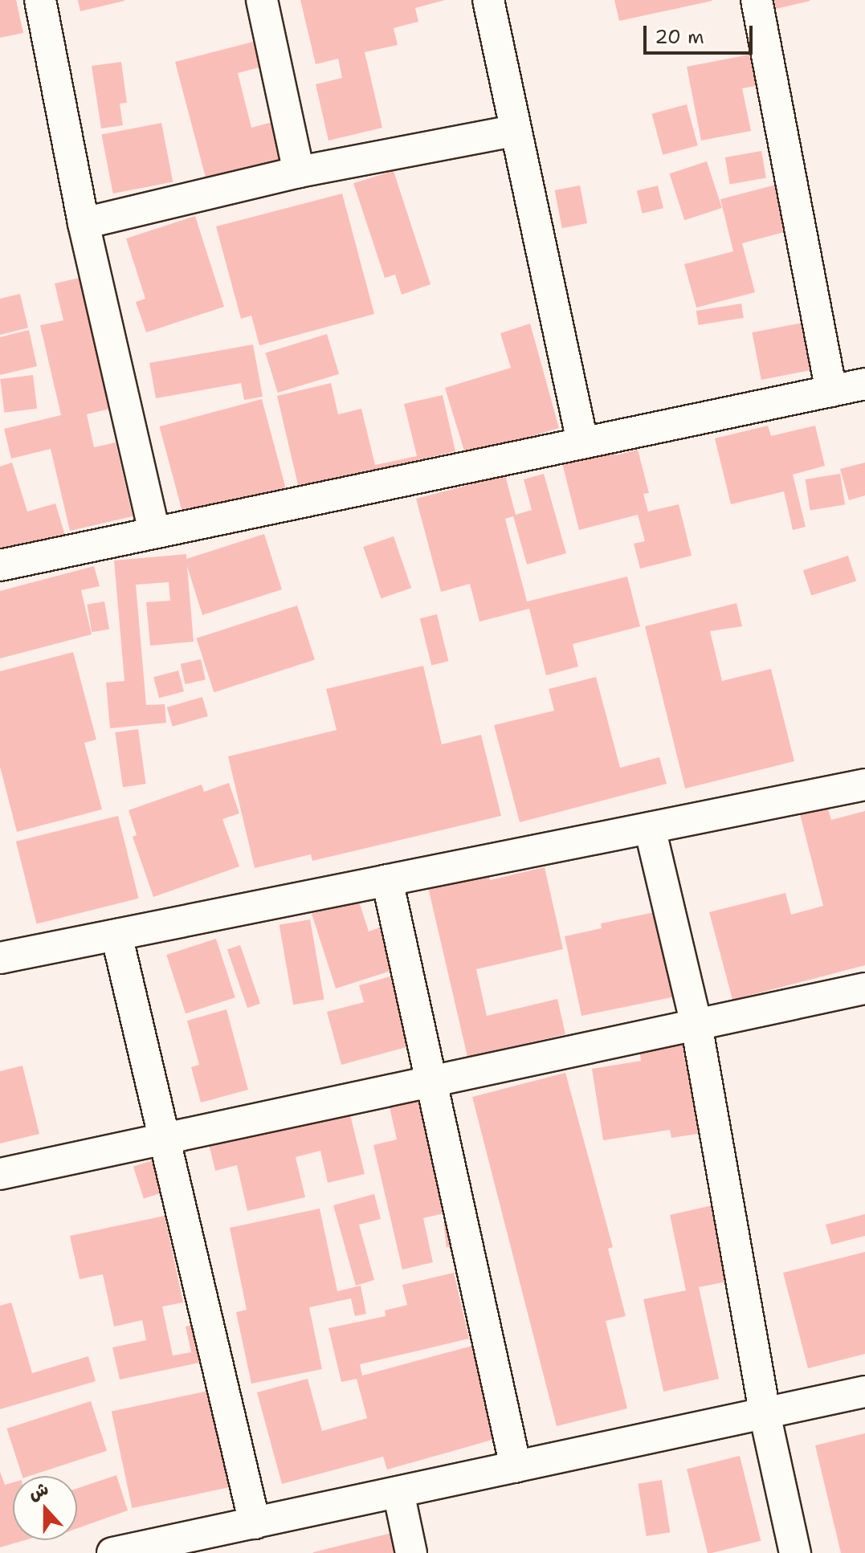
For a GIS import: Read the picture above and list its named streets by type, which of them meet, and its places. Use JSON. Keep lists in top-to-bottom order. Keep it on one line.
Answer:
{"scale_bar":"20 m","north":"top"}
